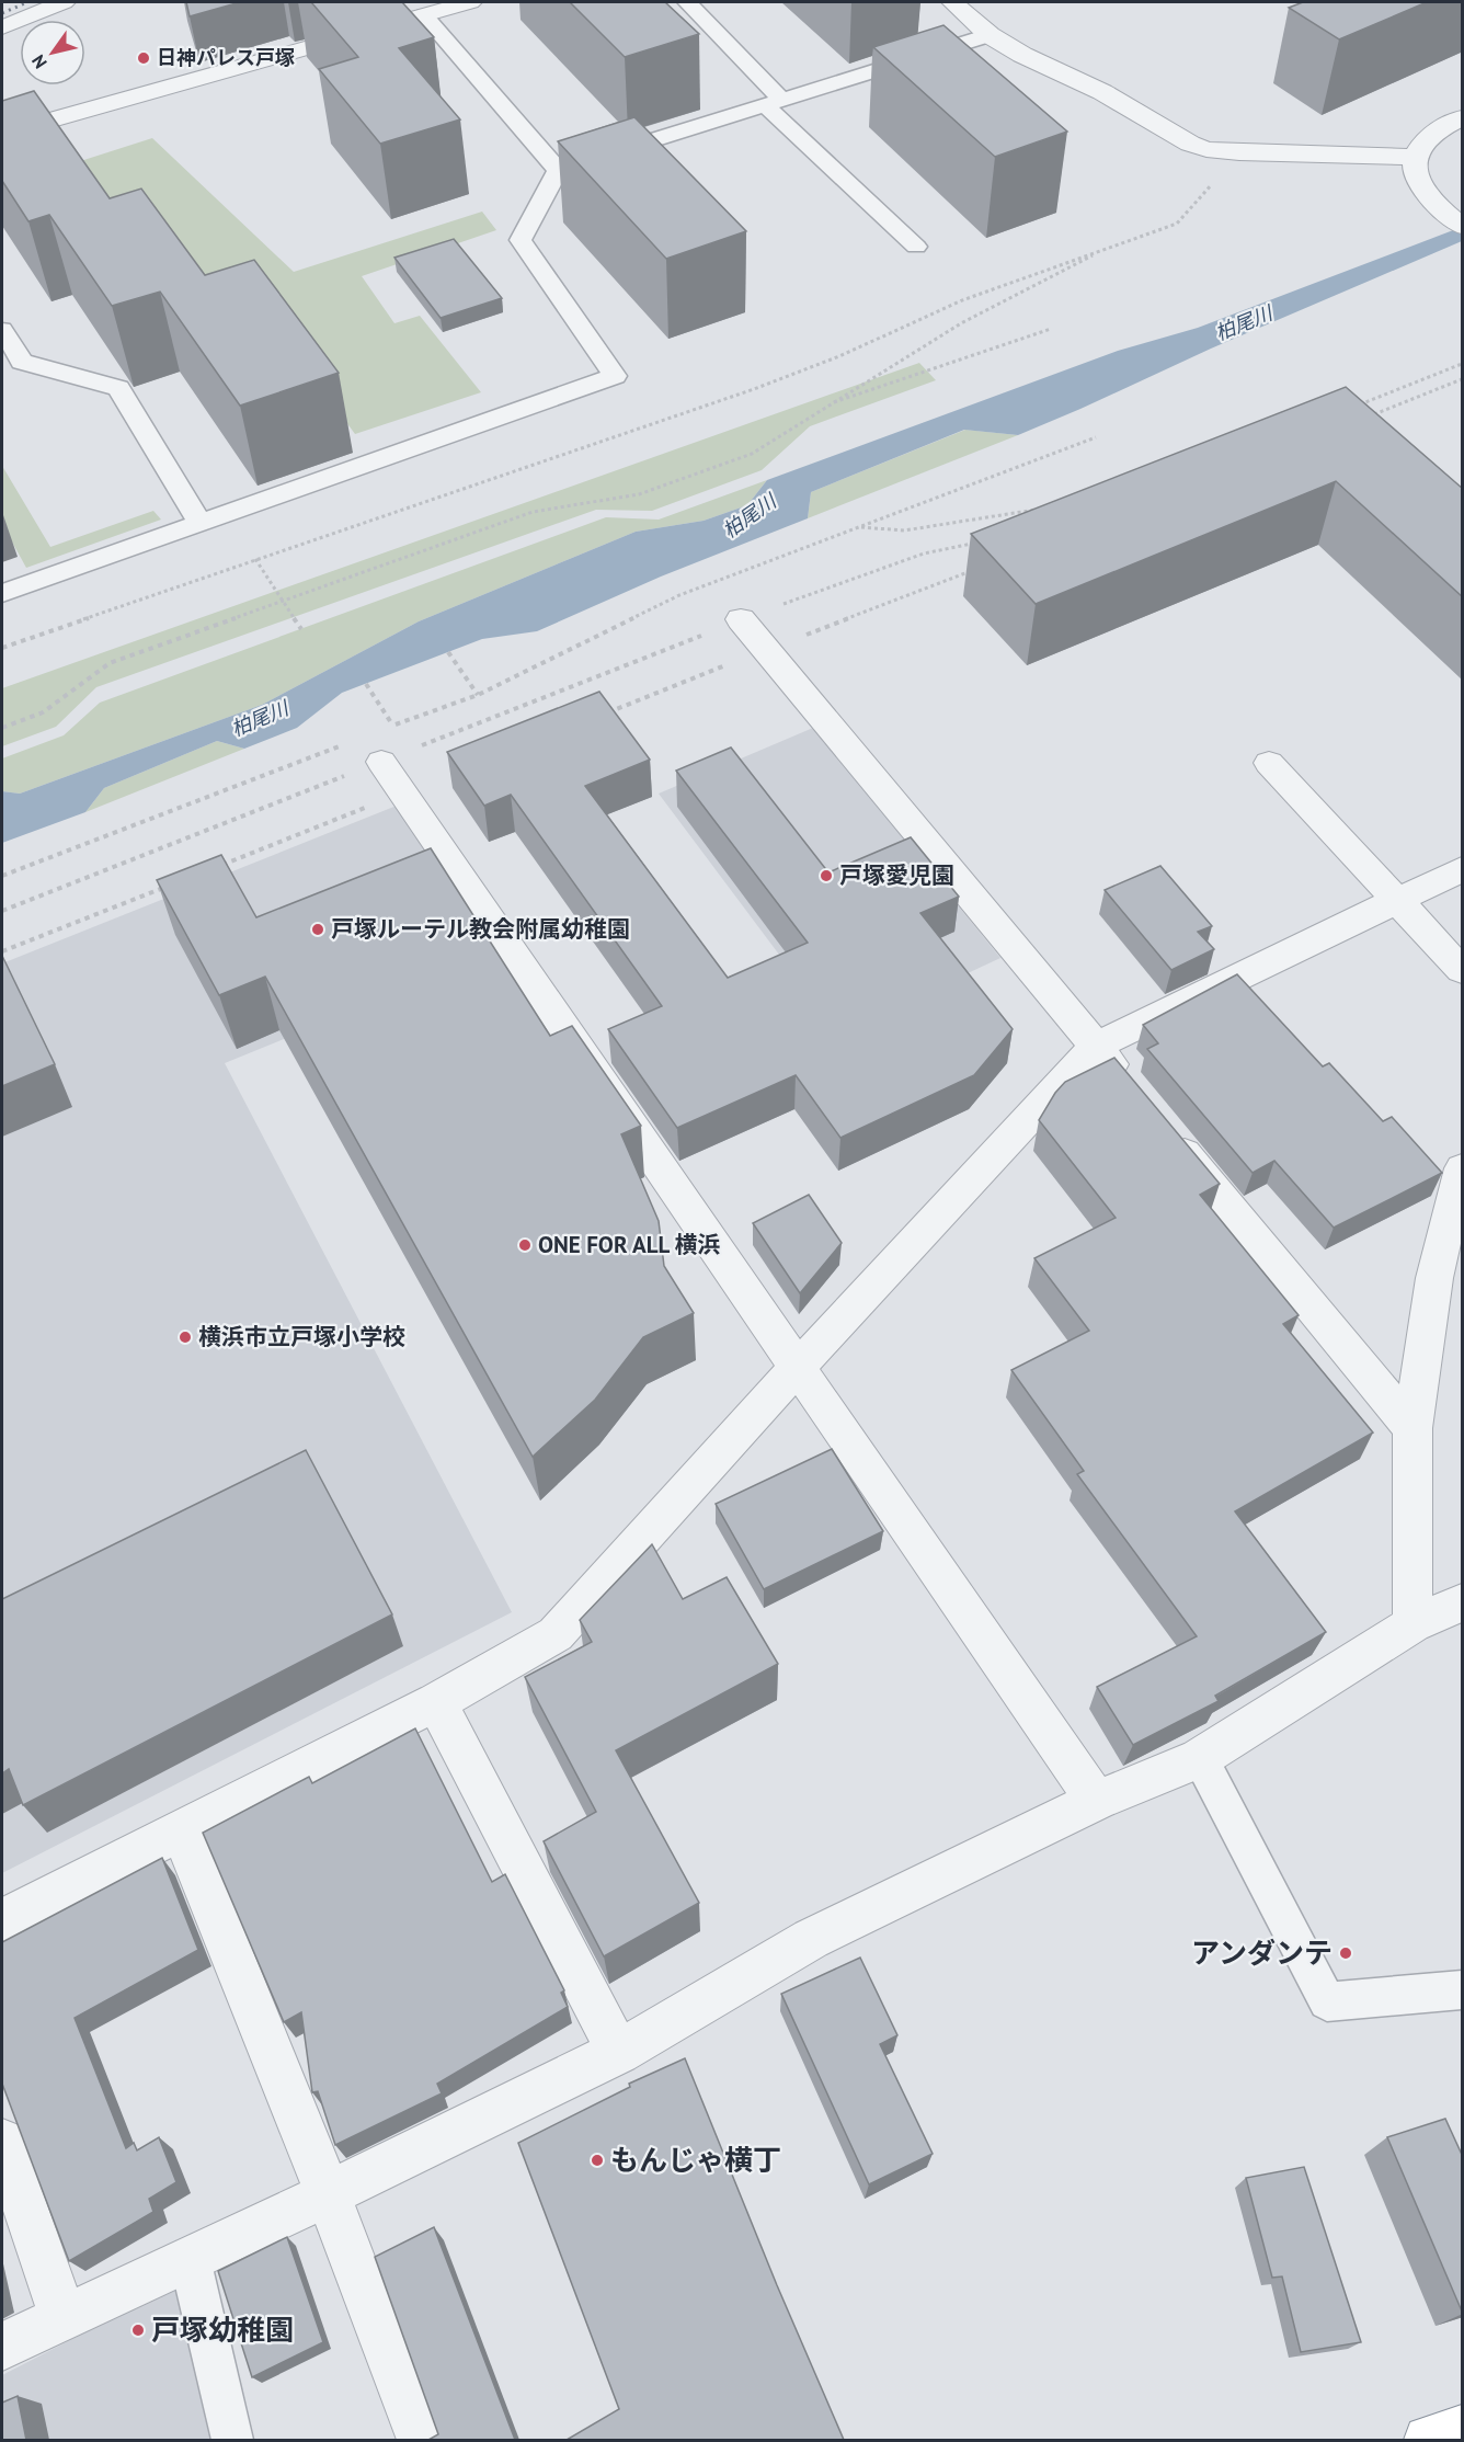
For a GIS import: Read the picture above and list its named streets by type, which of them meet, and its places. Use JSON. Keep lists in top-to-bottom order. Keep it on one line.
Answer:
{"water":["柏尾川"],"places":["日神パレス戸塚","戸塚愛児園","戸塚ルーテル教会附属幼稚園","ONE FOR ALL 横浜","横浜市立戸塚小学校","アンダンテ","もんじゃ横丁","戸塚幼稚園"],"north":"bottom left"}
